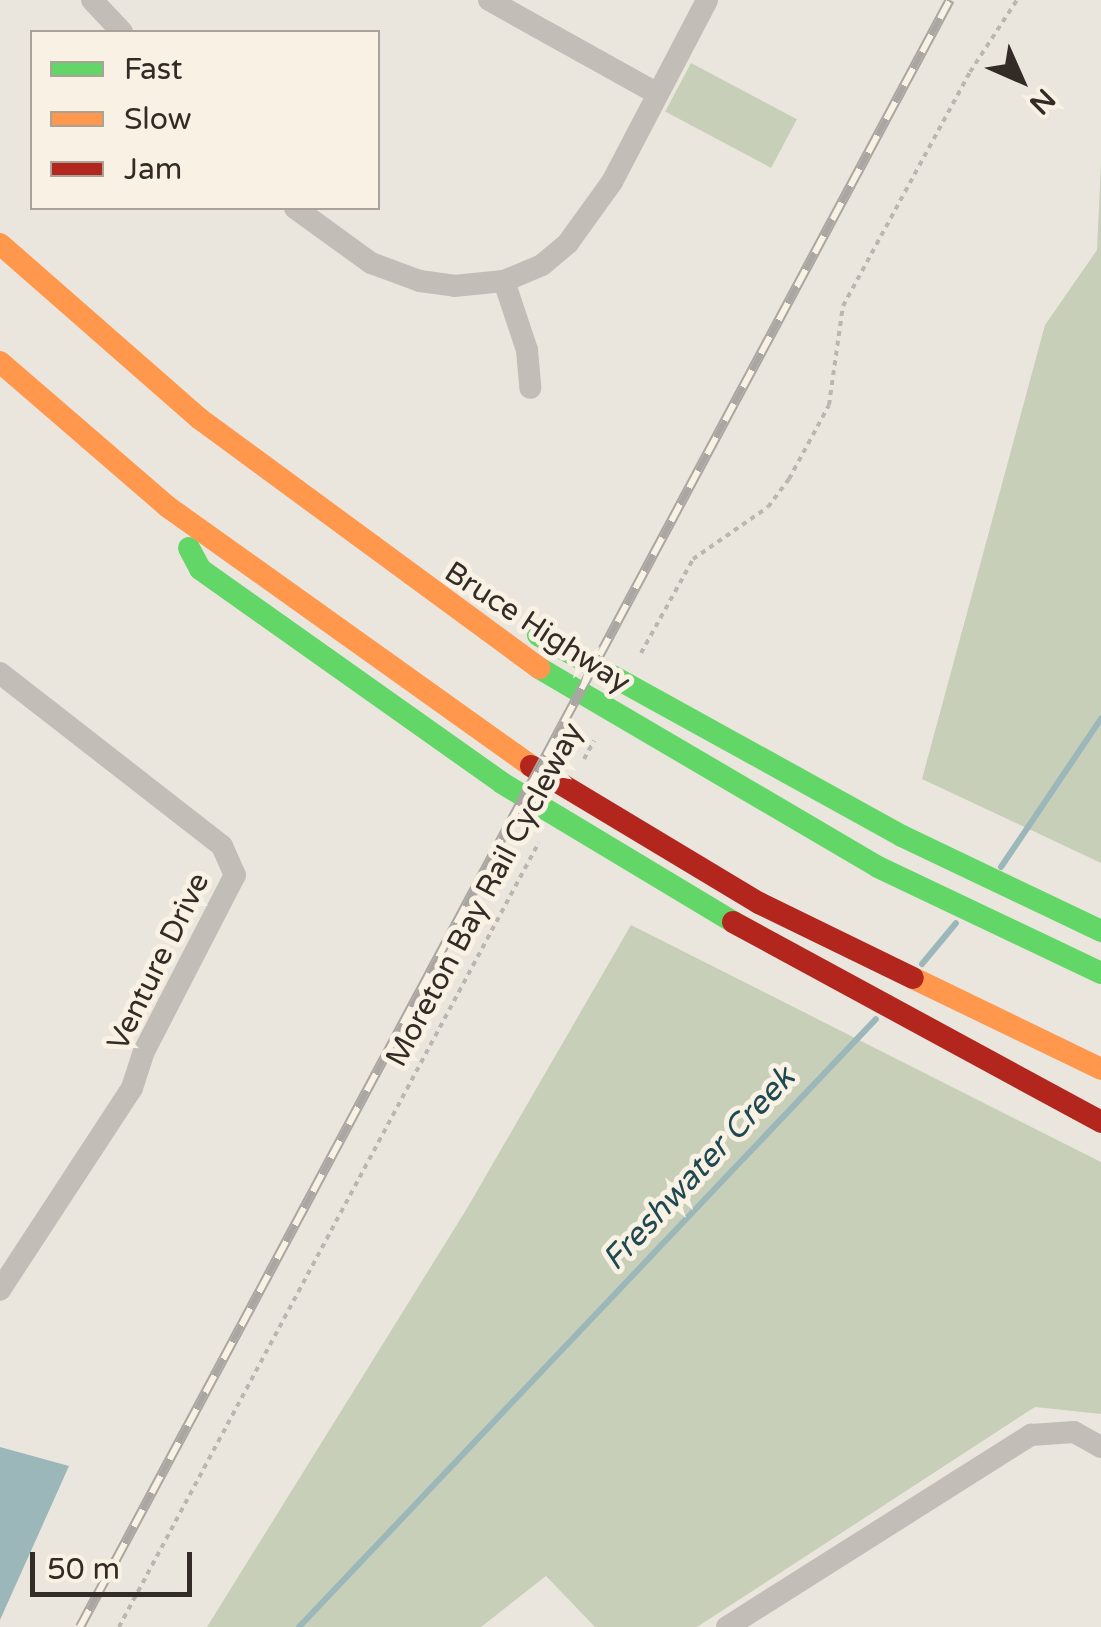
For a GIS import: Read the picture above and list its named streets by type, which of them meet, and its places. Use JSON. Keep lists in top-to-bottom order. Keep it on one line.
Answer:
{"streets":{"highway":["Bruce Highway"],"street":["Venture Drive"],"path":["Moreton Bay Rail Cycleway"]},"water":["Freshwater Creek"],"legend":["Fast","Slow","Jam"],"scale_bar":"50 m","north":"bottom right"}
